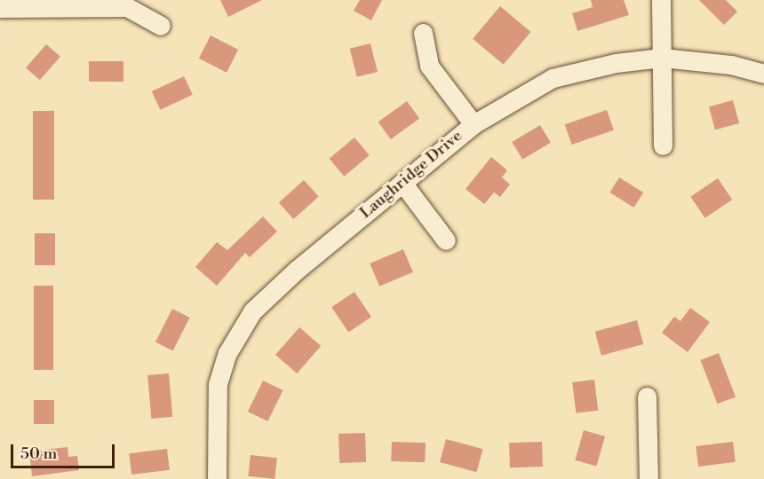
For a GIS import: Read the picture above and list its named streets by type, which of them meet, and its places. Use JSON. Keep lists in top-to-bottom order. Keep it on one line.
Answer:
{"streets":{"street":["Laughridge Drive"]},"scale_bar":"50 m"}
